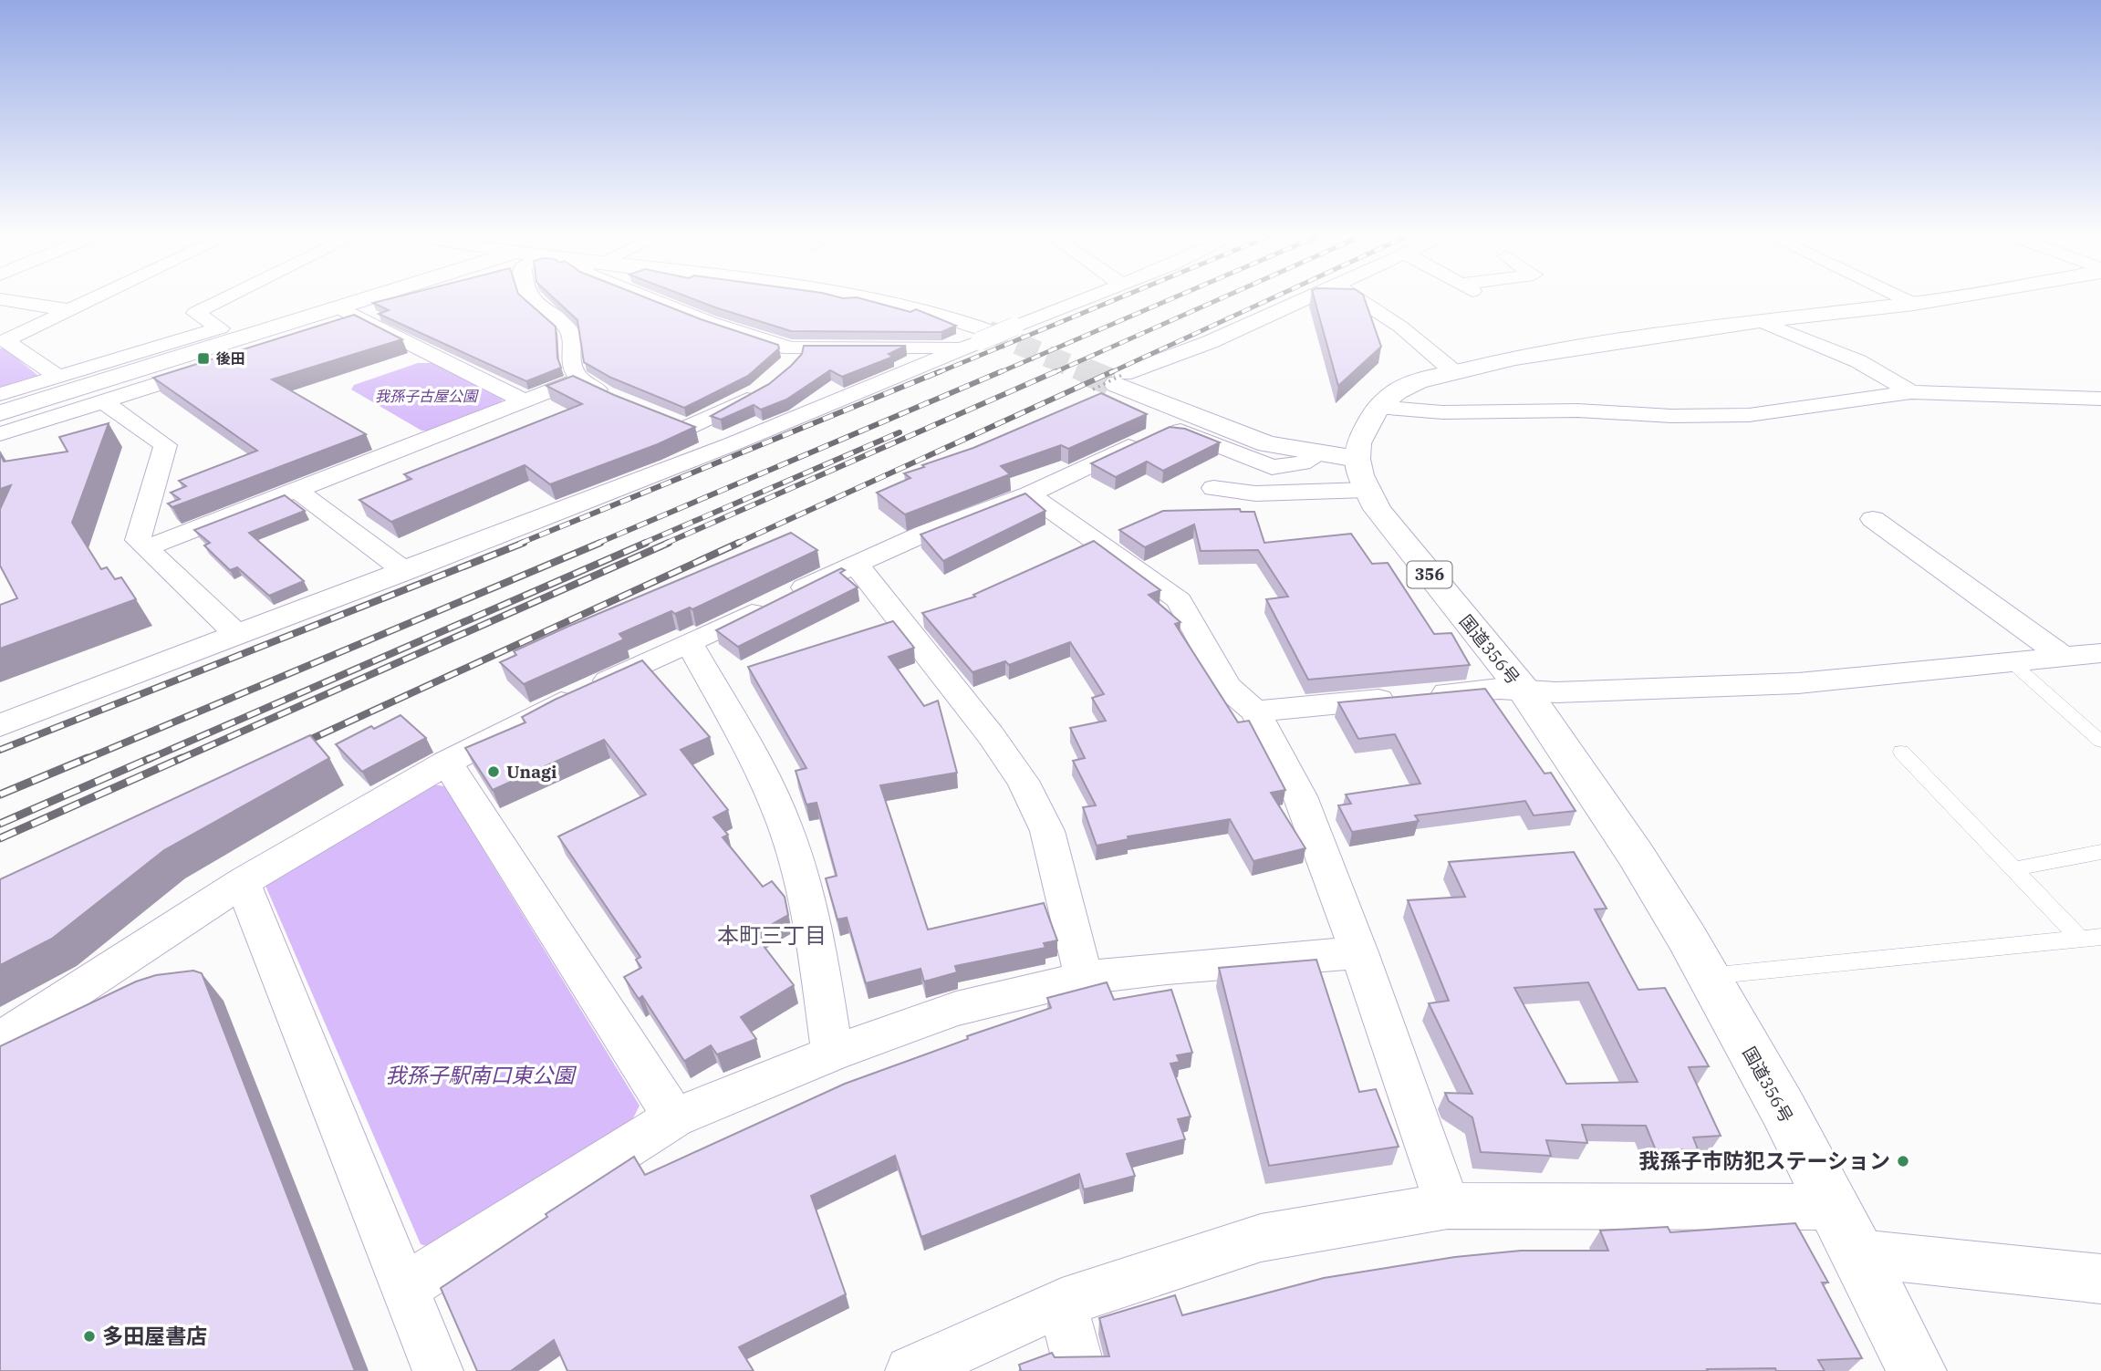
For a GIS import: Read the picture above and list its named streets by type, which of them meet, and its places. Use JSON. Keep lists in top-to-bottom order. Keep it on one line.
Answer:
{"streets":{"main road":["356","国道356号"]},"districts":["本町三丁目"],"parks":["我孫子古屋公園","我孫子駅南口東公園"],"places":{"transit":["後田"],"other":["Unagi","我孫子市防犯ステーション","多田屋書店"]}}
